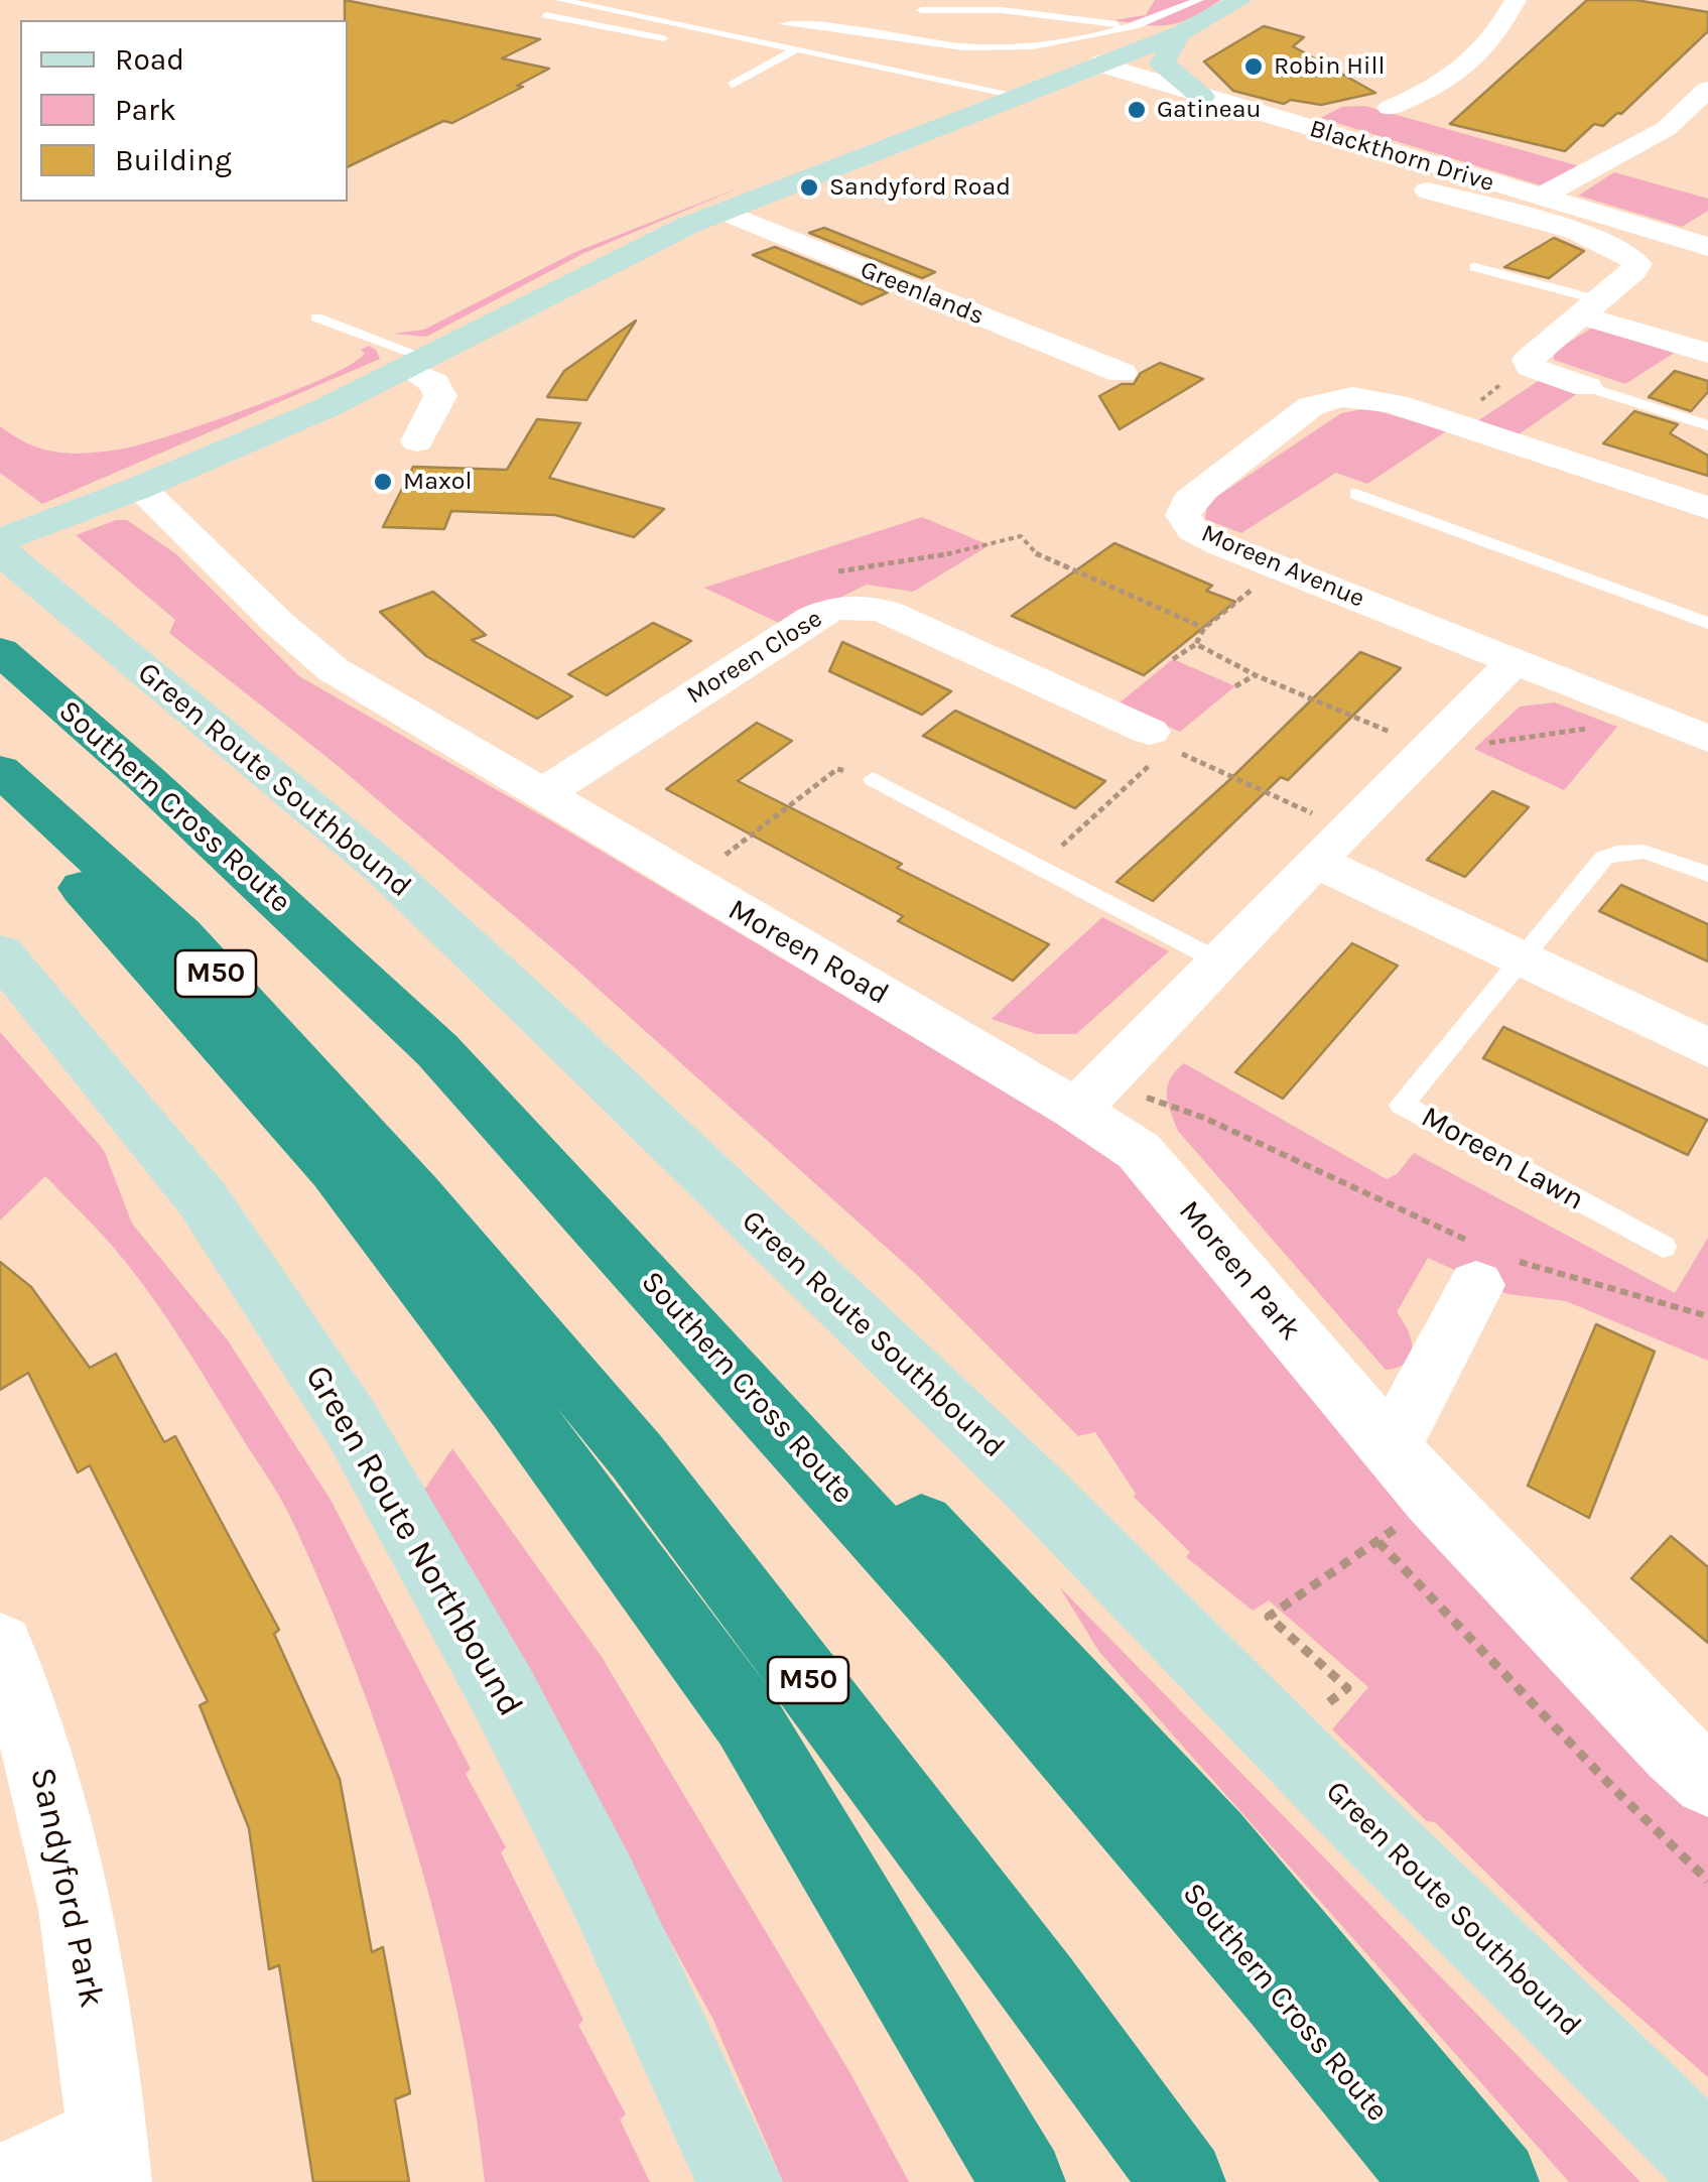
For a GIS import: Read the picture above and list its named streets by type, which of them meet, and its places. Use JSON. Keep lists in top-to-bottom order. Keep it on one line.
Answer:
{"streets":{"highway":["Southern Cross Route","M50"],"main road":["Green Route Southbound","Green Route Northbound"],"street":["Blackthorn Drive","Greenlands","Moreen Avenue","Moreen Close","Moreen Road","Moreen Park","Sandyford Park"],"lane":["Moreen Lawn"]},"crossings":[["Moreen Close","Moreen Road"],["Moreen Road","Moreen Park"]],"places":["Robin Hill","Gatineau","Sandyford Road","Maxol"],"legend":["Road","Park","Building"]}
